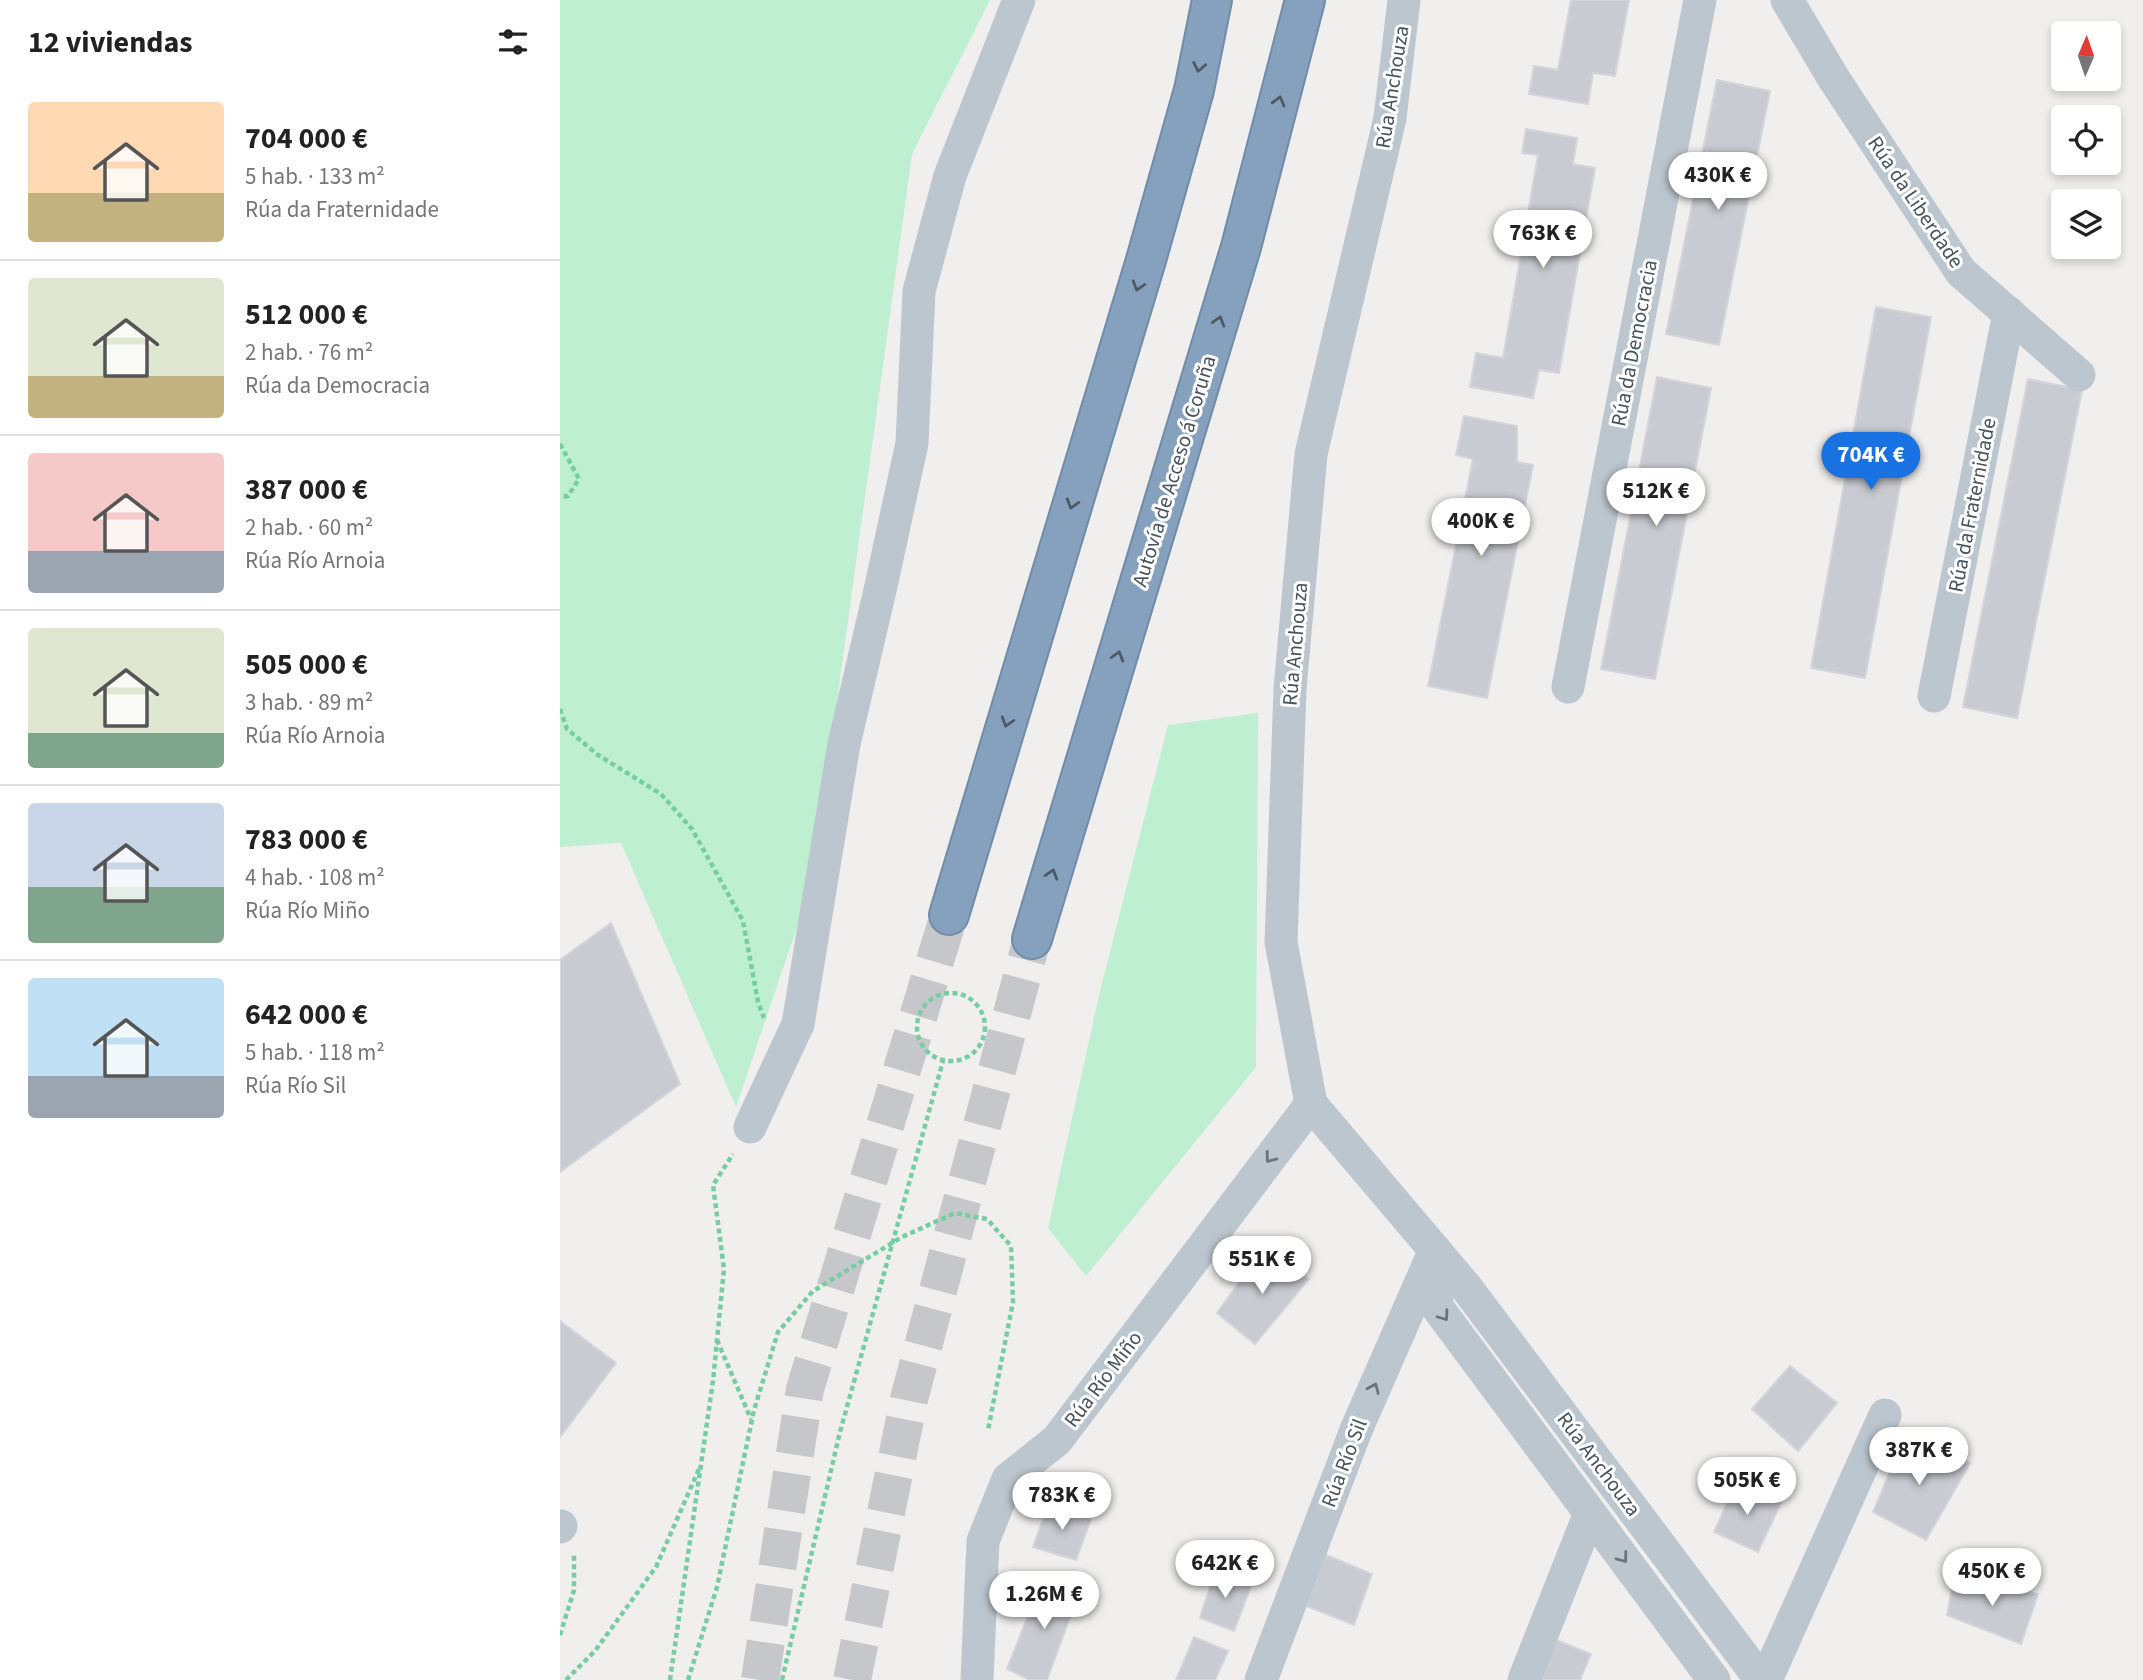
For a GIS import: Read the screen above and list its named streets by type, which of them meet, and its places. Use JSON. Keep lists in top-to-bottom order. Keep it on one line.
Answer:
{"streets":{"highway":["Autovía de Acceso á Coruña"],"street":["Rúa Anchouza","Rúa da Liberdade","Rúa da Democracia","Rúa da Fraternidade","Rúa Río Miño","Rúa Río Sil"]},"crossings":[["Rúa Anchouza","Rúa Río Miño"],["Rúa Anchouza","Rúa Río Sil"],["Rúa da Liberdade","Rúa da Fraternidade"]],"one_way":["Rúa Río Miño"],"north":"top","page":{"heading":"12 viviendas","list":[{"name":"704 000 €","note":"5 hab. · 133 m² · Rúa da Fraternidade"},{"name":"512 000 €","note":"2 hab. · 76 m² · Rúa da Democracia"},{"name":"387 000 €","note":"2 hab. · 60 m² · Rúa Río Arnoia"},{"name":"505 000 €","note":"3 hab. · 89 m² · Rúa Río Arnoia"},{"name":"783 000 €","note":"4 hab. · 108 m² · Rúa Río Miño"},{"name":"642 000 €","note":"5 hab. · 118 m² · Rúa Río Sil"}],"price":["430K €","763K €","704K €","512K €","400K €","551K €","387K €","505K €","783K €","642K €","450K €","1.26M €"]}}
